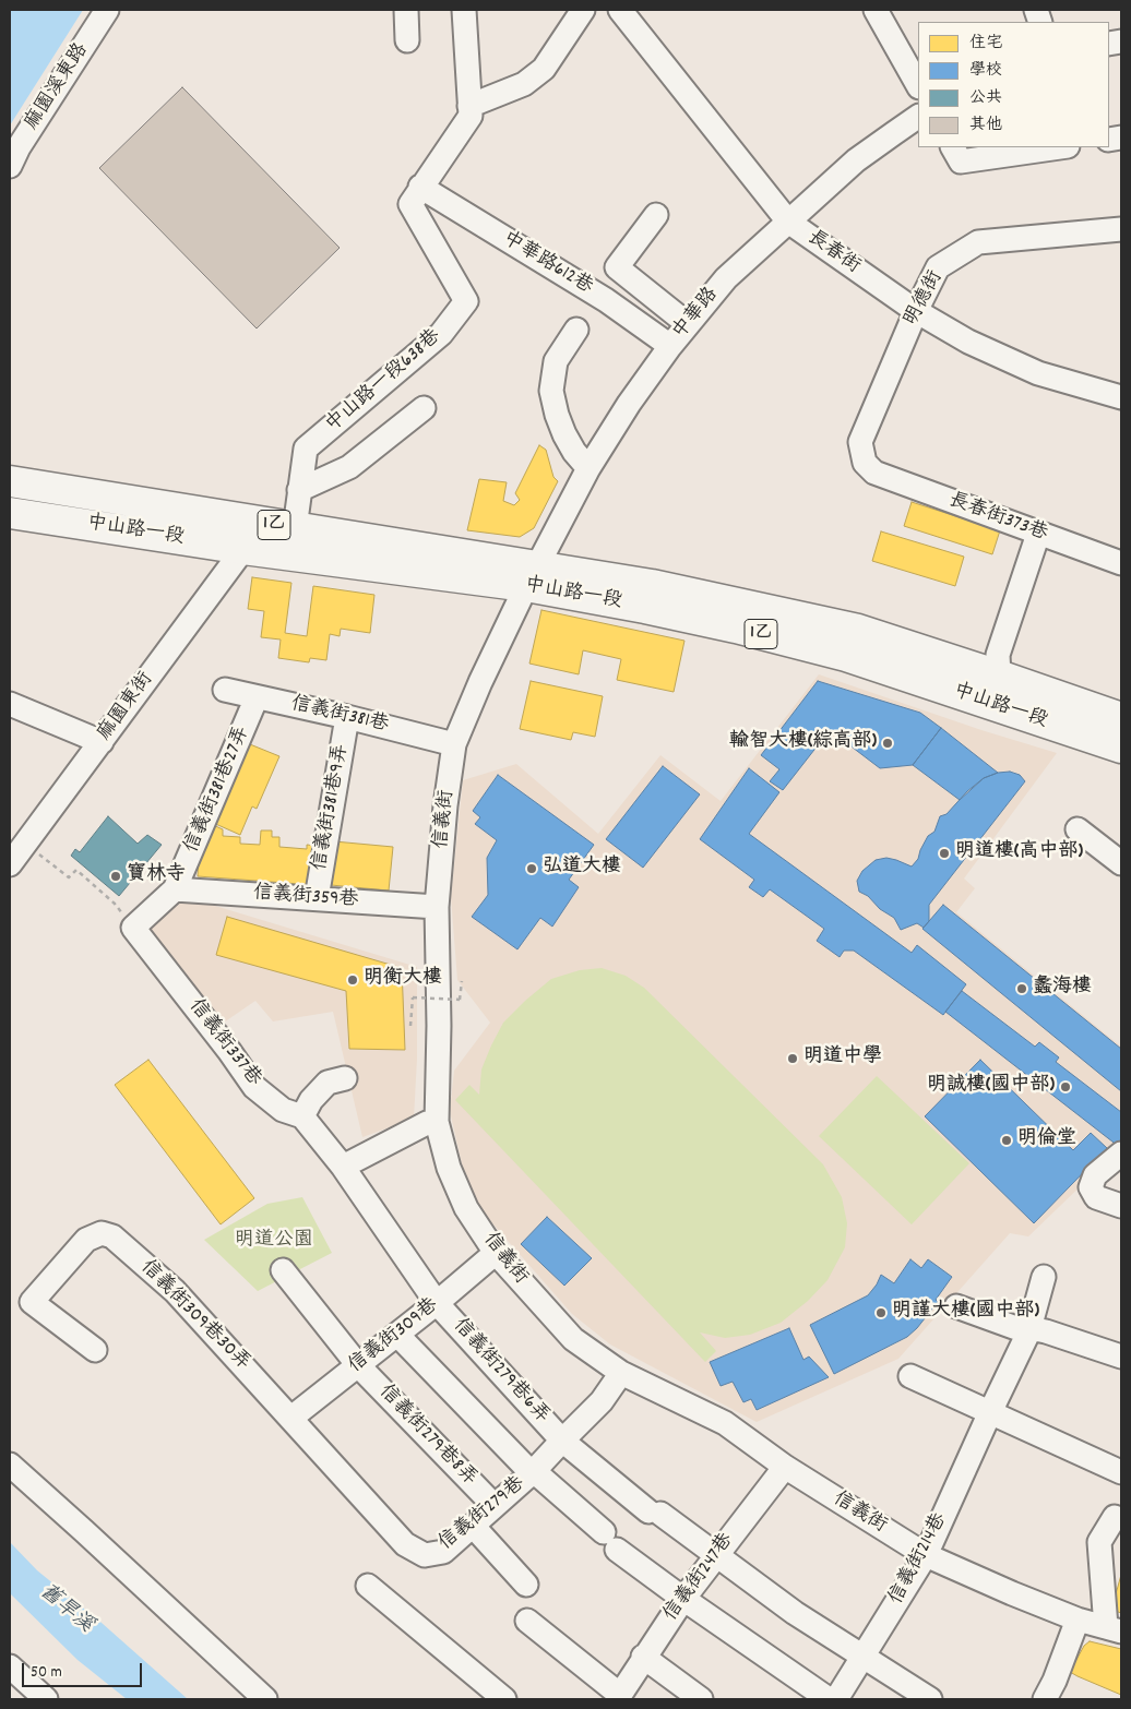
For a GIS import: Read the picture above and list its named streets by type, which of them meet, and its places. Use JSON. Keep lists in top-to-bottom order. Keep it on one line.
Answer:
{"streets":{"main road":["1乙","中山路一段"],"street":["麻園溪東路","長春街","中華路612巷","明德街","中華路","中山路一段638巷","長春街373巷","麻園東街","信義街381巷","信義街381巷27弄","信義街381巷9弄","信義街","信義街359巷","信義街337巷","信義街309巷30弄","信義街309巷","信義街279巷6弄","信義街279巷8弄","信義街279巷","信義街214巷","信義街247巷"]},"crossings":[["長春街","明德街"],["長春街","中華路"],["中華路612巷","中華路"],["中華路612巷","中山路一段638巷"],["明德街","長春街373巷"],["中華路","中山路一段"],["中華路","信義街"],["中山路一段638巷","中山路一段"],["中山路一段","麻園東街"],["中山路一段","信義街"],["信義街381巷","信義街381巷27弄"],["信義街381巷","信義街381巷9弄"],["信義街381巷","信義街"],["信義街381巷27弄","信義街359巷"],["信義街381巷27弄","信義街337巷"],["信義街381巷9弄","信義街359巷"],["信義街","信義街359巷"],["信義街","信義街309巷"],["信義街","信義街279巷"],["信義街","信義街214巷"],["信義街","信義街247巷"],["信義街337巷","信義街279巷6弄"],["信義街309巷30弄","信義街309巷"],["信義街309巷30弄","信義街279巷"],["信義街309巷","信義街279巷6弄"],["信義街309巷","信義街279巷8弄"],["信義街309巷","信義街279巷"],["信義街279巷6弄","信義街279巷"],["信義街279巷6弄","信義街214巷"],["信義街279巷6弄","信義街247巷"],["信義街279巷8弄","信義街279巷"]],"water":["舊旱溪"],"parks":["明道公園"],"places":["輸智大樓(綜高部)","明道樓(高中部)","弘道大樓","寶林寺","明衡大樓","蠡海樓","明道中學","明誠樓(國中部)","明倫堂","明謹大樓(國中部)"],"legend":["住宅","學校","公共","其他"],"scale_bar":"50 m"}
